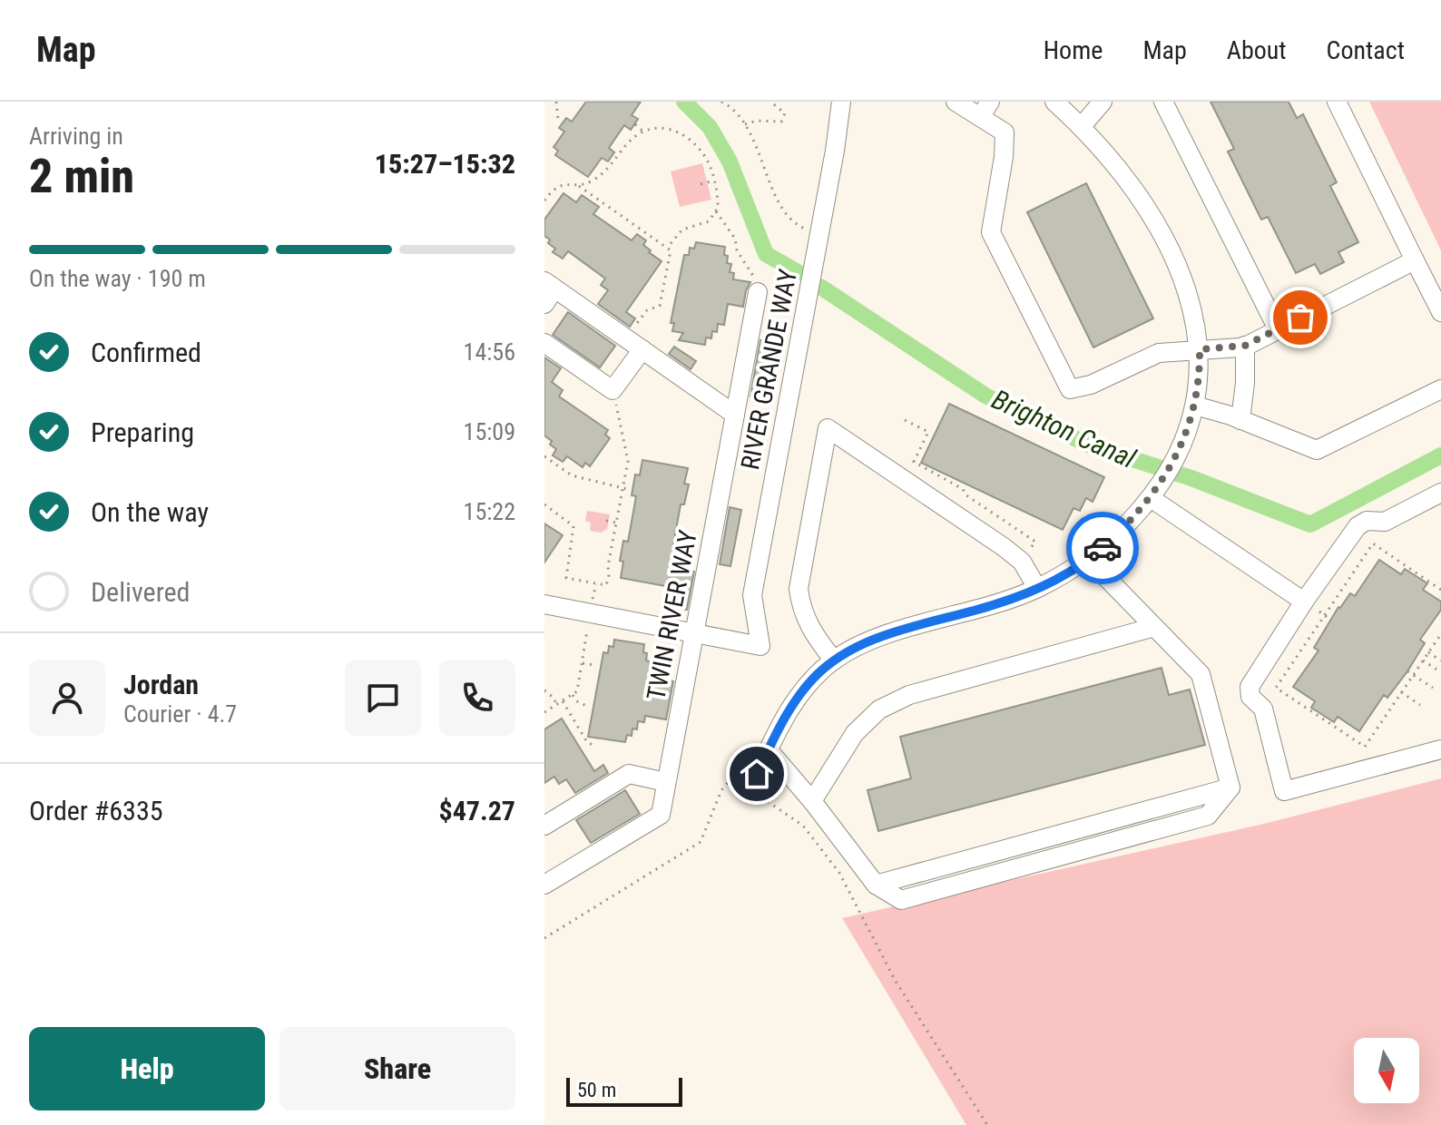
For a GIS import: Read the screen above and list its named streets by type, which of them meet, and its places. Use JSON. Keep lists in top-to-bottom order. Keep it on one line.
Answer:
{"streets":{"street":["RIVER GRANDE WAY","TWIN RIVER WAY"]},"crossings":[["RIVER GRANDE WAY","TWIN RIVER WAY"]],"water":["Brighton Canal"],"scale_bar":"50 m","north":"bottom","page":{"header":"Map","nav":["Home","Map","About","Contact"],"heading":["2 min","Arriving in","15:27–15:32"],"panel":["Jordan","Courier · 4.7","Order #6335","$47.27"],"bar":"On the way · 190 m","list":[["Confirmed","14:56"],["Preparing","15:09"],["On the way","15:22"],"Delivered"],"buttons":["Help","Share"],"scale":"50 m"}}
